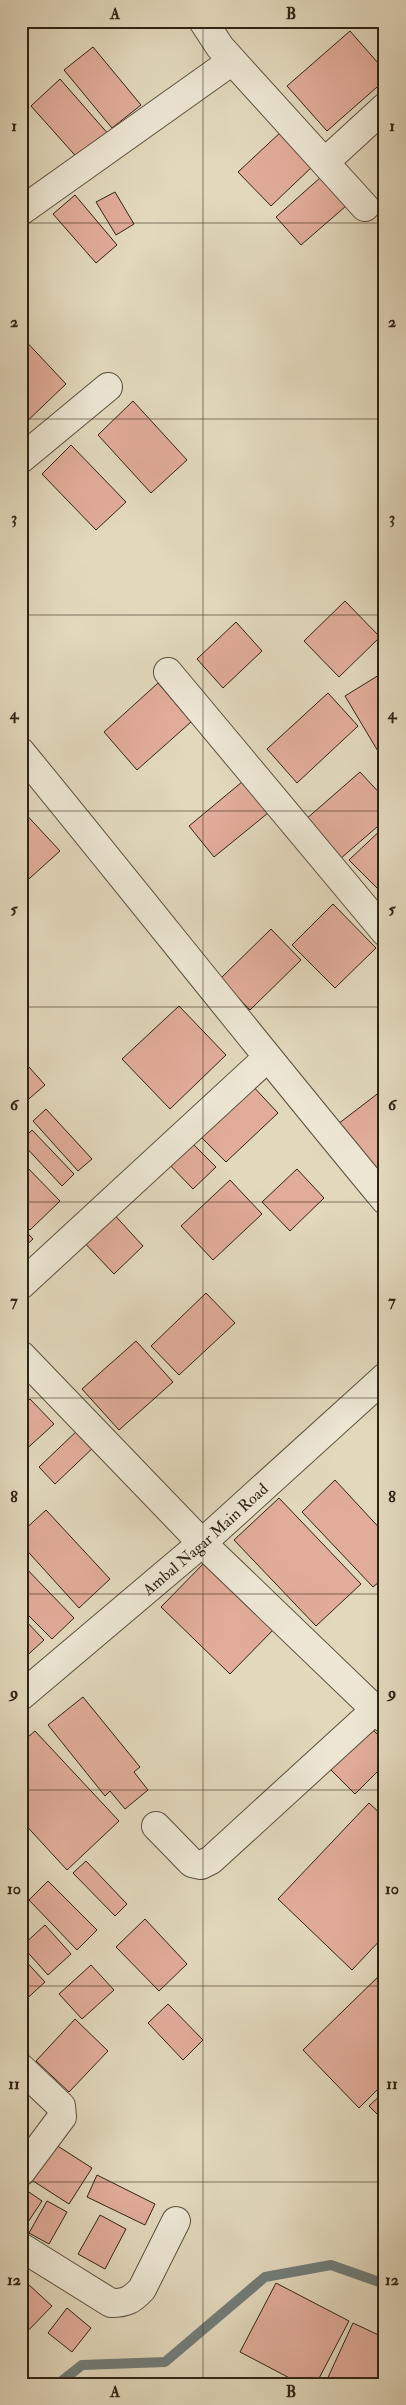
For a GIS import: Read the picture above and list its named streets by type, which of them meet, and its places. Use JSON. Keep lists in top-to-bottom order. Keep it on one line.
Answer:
{"streets":{"street":["Ambal Nagar Main Road"]},"grid":{"columns":["A","B"],"rows":["1","2","3","4","5","6","7","8","9","10","11","12"]}}
